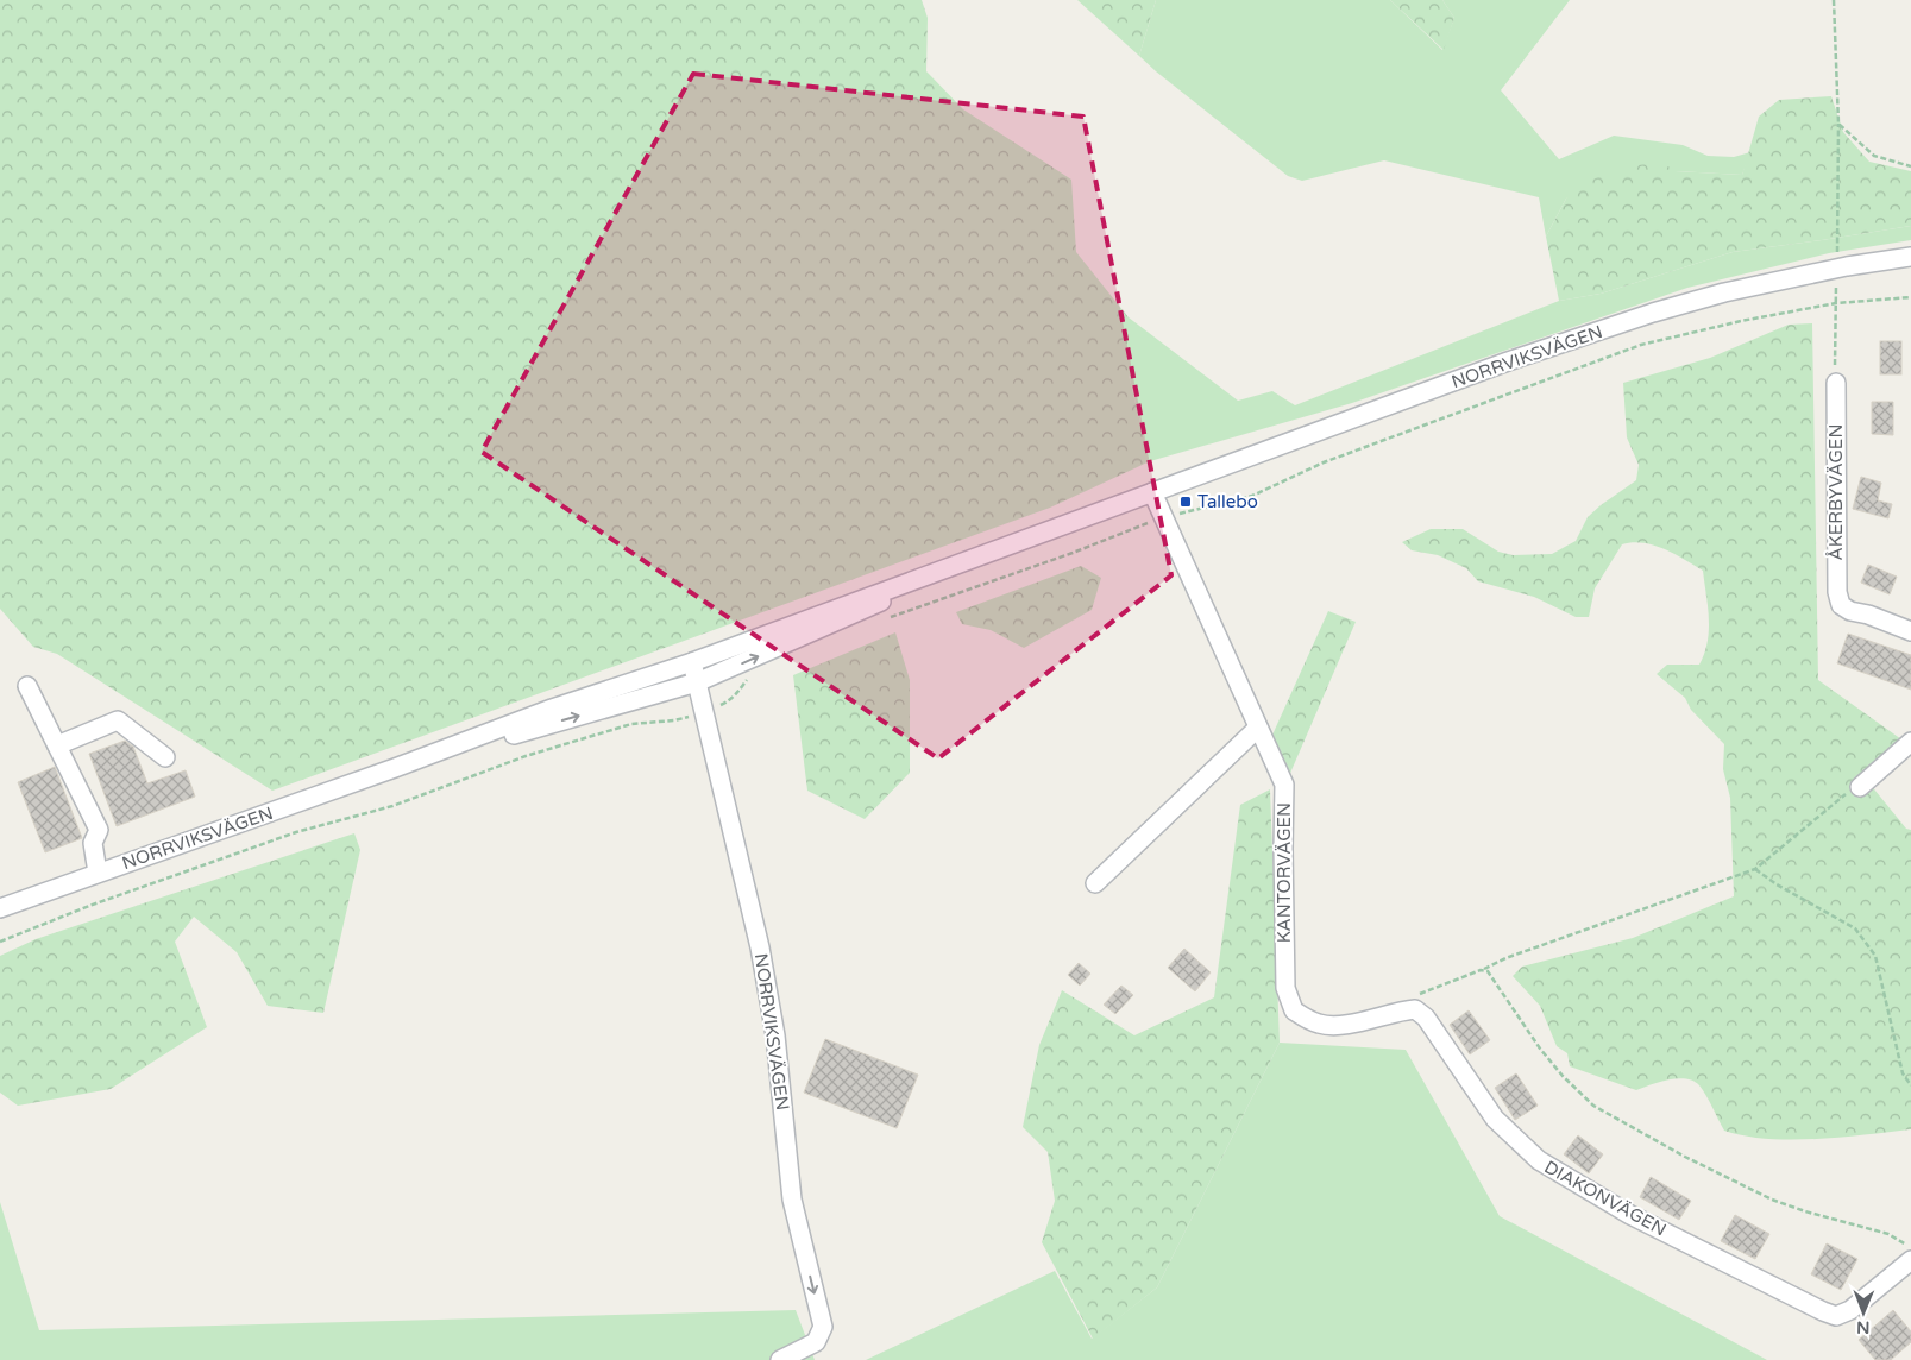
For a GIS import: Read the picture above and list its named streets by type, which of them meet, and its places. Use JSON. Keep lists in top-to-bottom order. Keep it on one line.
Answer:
{"streets":{"street":["NORRVIKSVÄGEN","ÅKERBYVÄGEN","KANTORVÄGEN","DIAKONVÄGEN"]},"crossings":[["KANTORVÄGEN","DIAKONVÄGEN"]],"places":{"transit":["Tallebo"]},"north":"bottom"}
